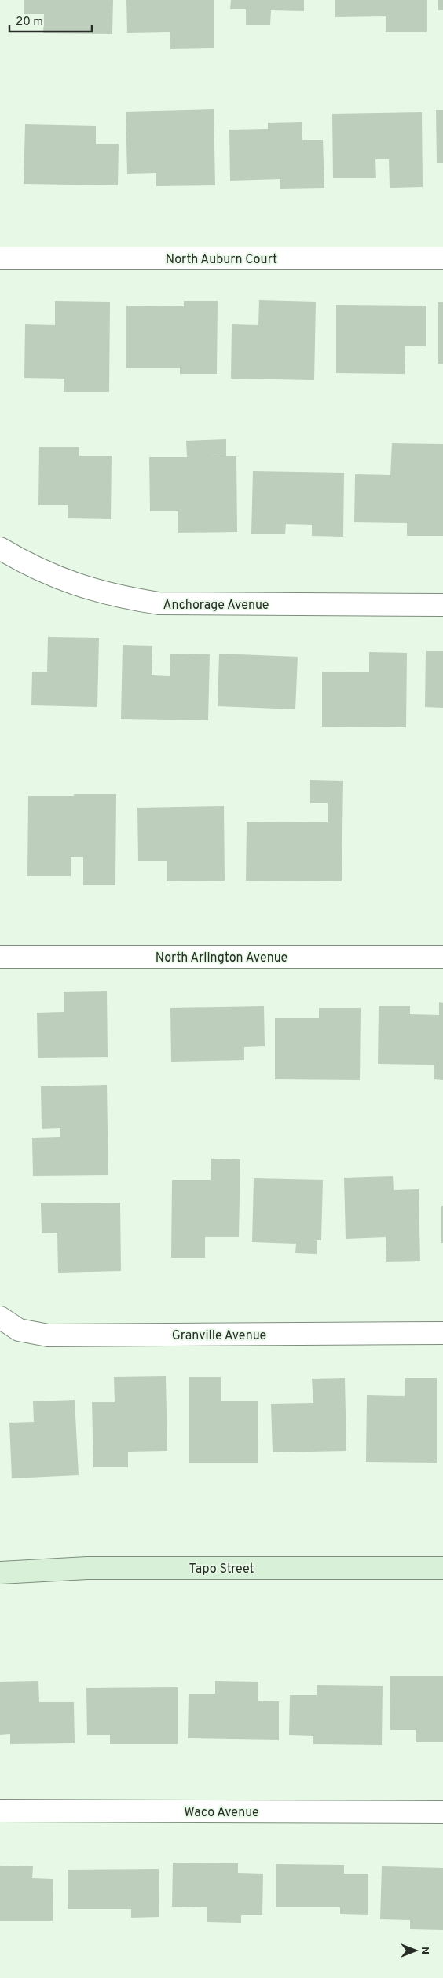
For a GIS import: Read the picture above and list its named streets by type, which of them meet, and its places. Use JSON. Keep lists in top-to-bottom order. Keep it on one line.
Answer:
{"streets":{"street":["North Auburn Court","Anchorage Avenue","North Arlington Avenue","Granville Avenue","Tapo Street","Waco Avenue"]},"scale_bar":"20 m","north":"right"}
